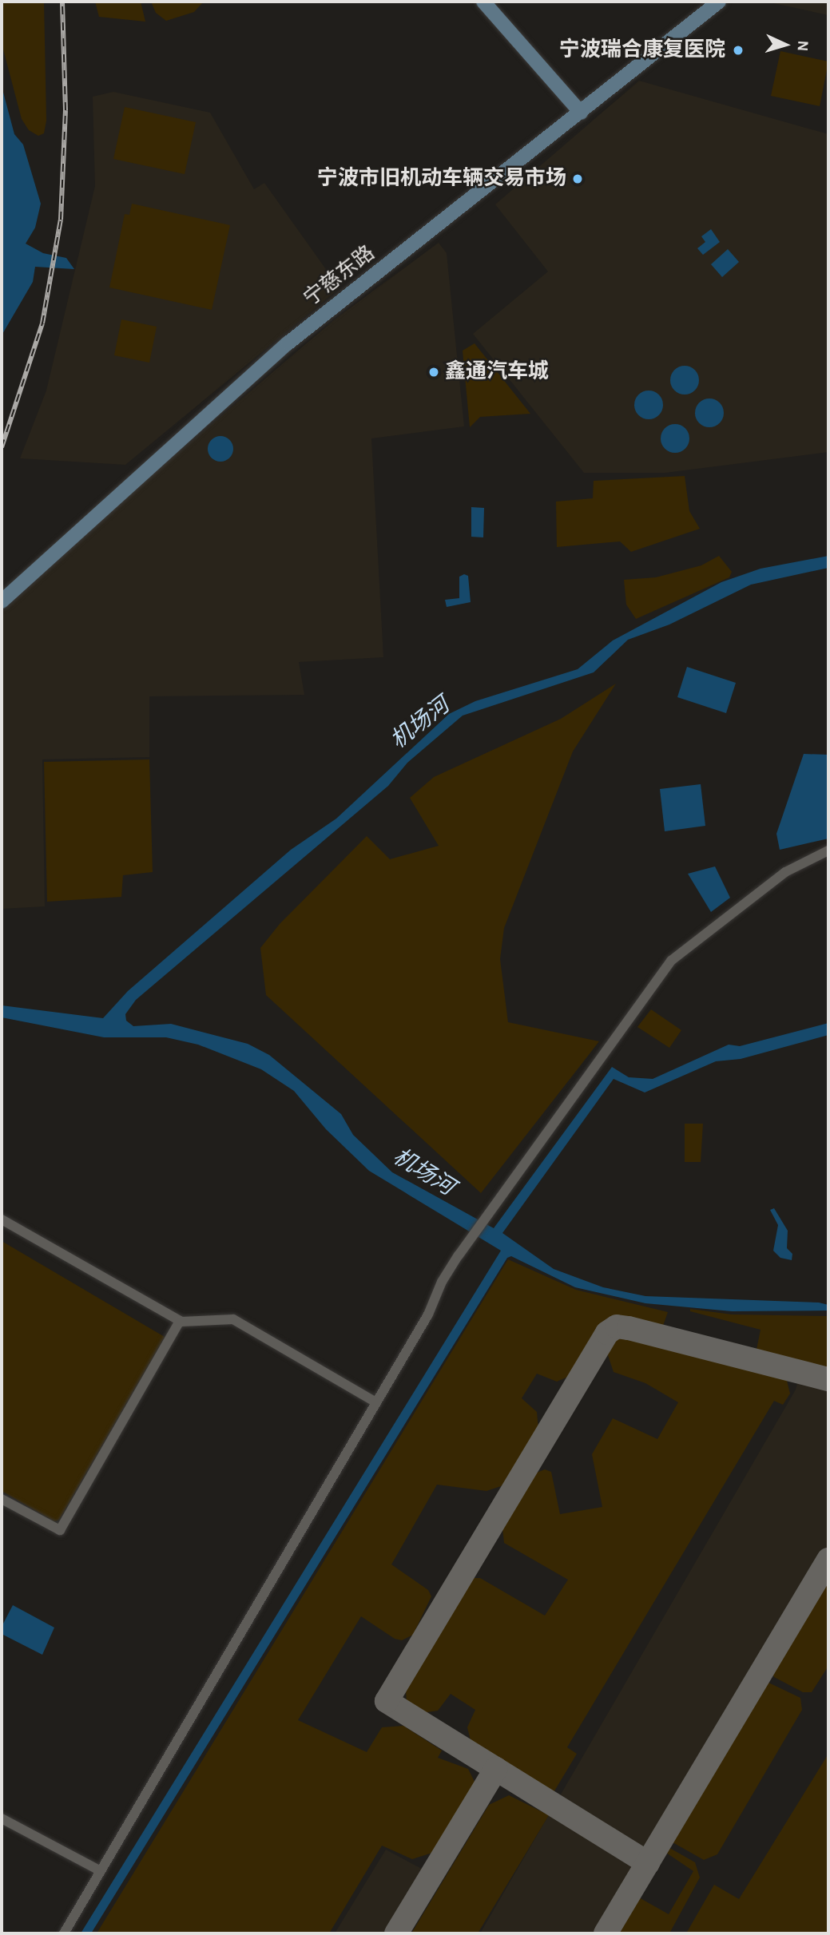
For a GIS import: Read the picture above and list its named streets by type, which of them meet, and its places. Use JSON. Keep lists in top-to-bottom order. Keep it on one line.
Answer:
{"streets":{"main road":["宁慈东路"]},"water":["机场河"],"places":["宁波瑞合康复医院","宁波市旧机动车辆交易市场","鑫通汽车城"],"north":"right"}
